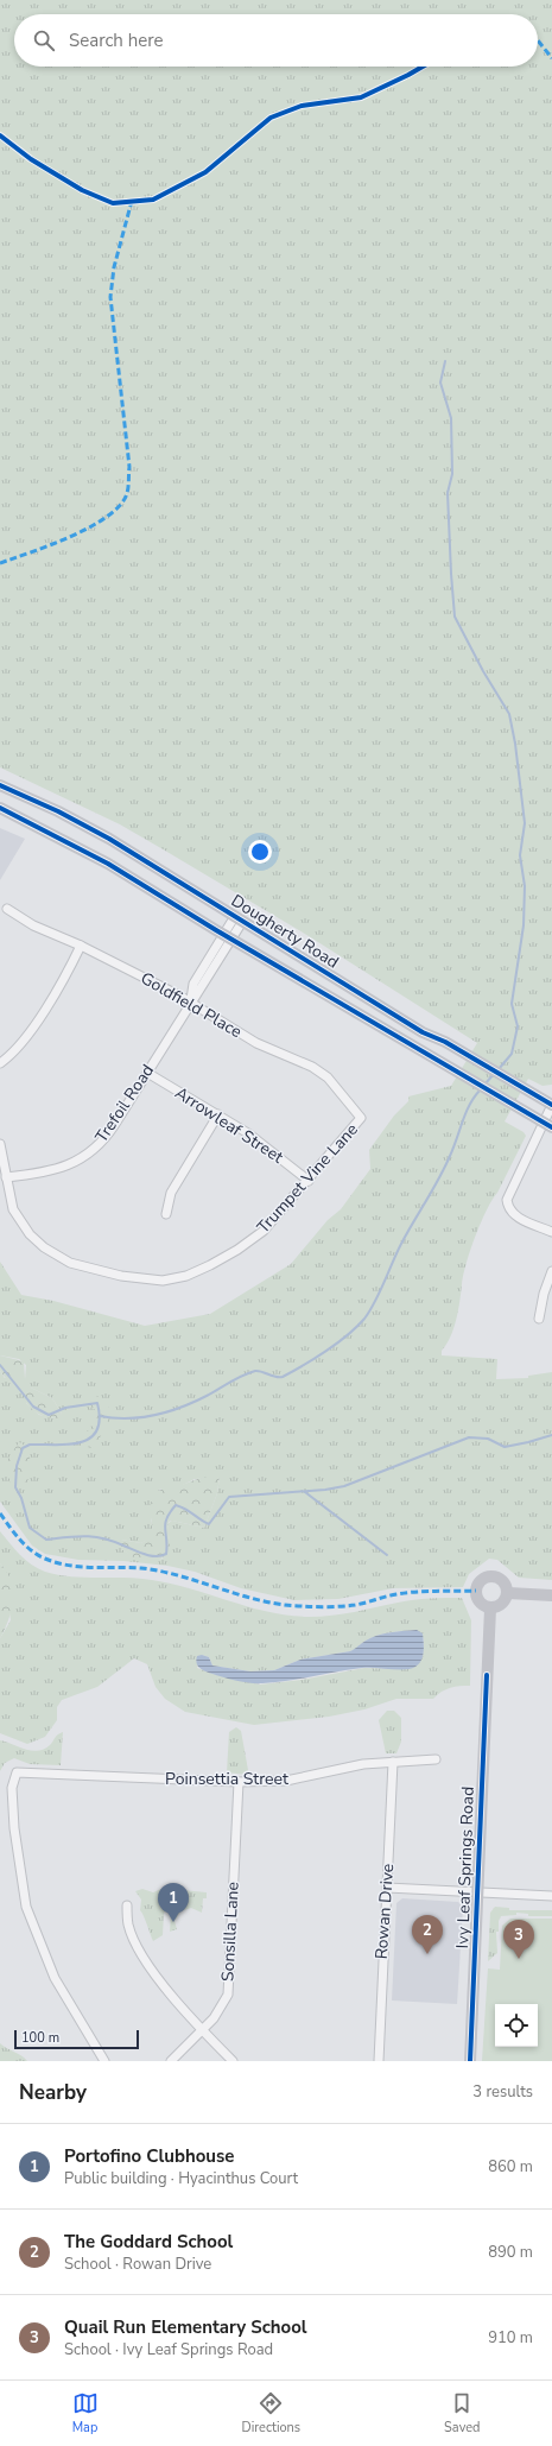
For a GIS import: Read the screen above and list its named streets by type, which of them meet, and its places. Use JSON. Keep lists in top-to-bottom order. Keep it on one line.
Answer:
{"streets":{"main road":["Dougherty Road","Ivy Leaf Springs Road"],"street":["Goldfield Place","Trefoil Road","Arrowleaf Street","Trumpet Vine Lane","Poinsettia Street","Rowan Drive","Sonsilla Lane"]},"crossings":[["Dougherty Road","Trefoil Road"],["Goldfield Place","Trefoil Road"],["Goldfield Place","Trumpet Vine Lane"],["Trefoil Road","Arrowleaf Street"],["Trefoil Road","Trumpet Vine Lane"],["Arrowleaf Street","Trumpet Vine Lane"],["Poinsettia Street","Rowan Drive"],["Poinsettia Street","Sonsilla Lane"]],"scale_bar":"100 m","page":{"search":"Search here","pins":["1","2","3"],"scale":"100 m","heading":["Nearby","3 results"],"list":[{"mark":"1","name":"Portofino Clubhouse","note":"Public building · Hyacinthus Court","value":"860 m"},{"mark":"2","name":"The Goddard School","note":"School · Rowan Drive","value":"890 m"},{"mark":"3","name":"Quail Run Elementary School","note":"School · Ivy Leaf Springs Road","value":"910 m"}],"nav":["Map","Directions","Saved"]}}
